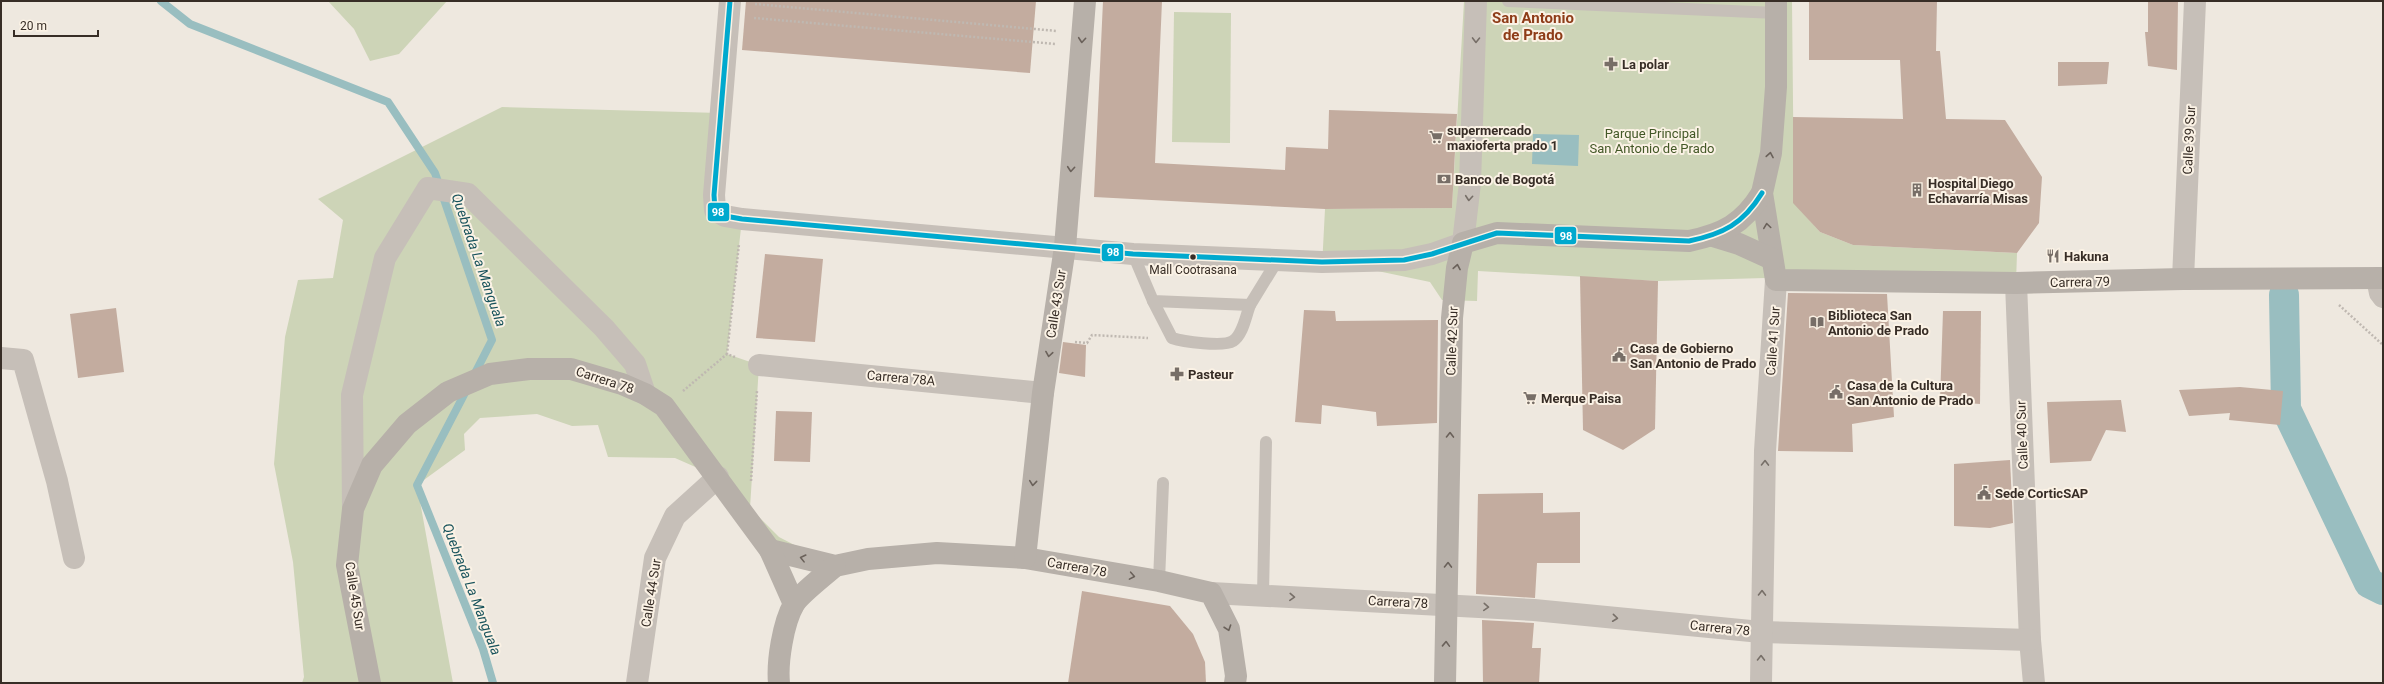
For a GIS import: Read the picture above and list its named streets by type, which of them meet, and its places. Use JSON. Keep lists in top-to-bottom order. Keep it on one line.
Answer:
{"streets":{"main road":["Carrera 79","Calle 43 Sur","Calle 42 Sur","Calle 41 Sur","Carrera 78","Calle 45 Sur"],"street":["Calle 39 Sur","Carrera 78A","Calle 40 Sur","Calle 44 Sur"]},"crossings":[["Calle 39 Sur","Carrera 79"],["Carrera 79","Calle 41 Sur"],["Carrera 79","Calle 40 Sur"],["Calle 43 Sur","Carrera 78A"],["Calle 43 Sur","Carrera 78"],["Calle 42 Sur","Carrera 78"],["Calle 41 Sur","Carrera 78"],["Carrera 78","Calle 40 Sur"],["Carrera 78","Calle 44 Sur"],["Carrera 78","Calle 45 Sur"]],"one_way":["Calle 43 Sur","Calle 41 Sur"],"districts":["San Antonio de Prado"],"water":["Quebrada La Manguala"],"parks":["Parque Principal San Antonio de Prado"],"places":{"pharmacy":["La polar","Pasteur"],"supermarket":["supermercado maxioferta prado 1","Merque Paisa"],"bank":["Banco de Bogotá"],"building":["Hospital Diego Echavarría Misas"],"restaurant":["Hakuna"],"other":["Mall Cootrasana"],"library":["Biblioteca San Antonio de Prado"],"public building":["Casa de Gobierno San Antonio de Prado","Casa de la Cultura San Antonio de Prado","Sede CorticSAP"]},"lines":["transit line 98"],"scale_bar":"20 m"}
